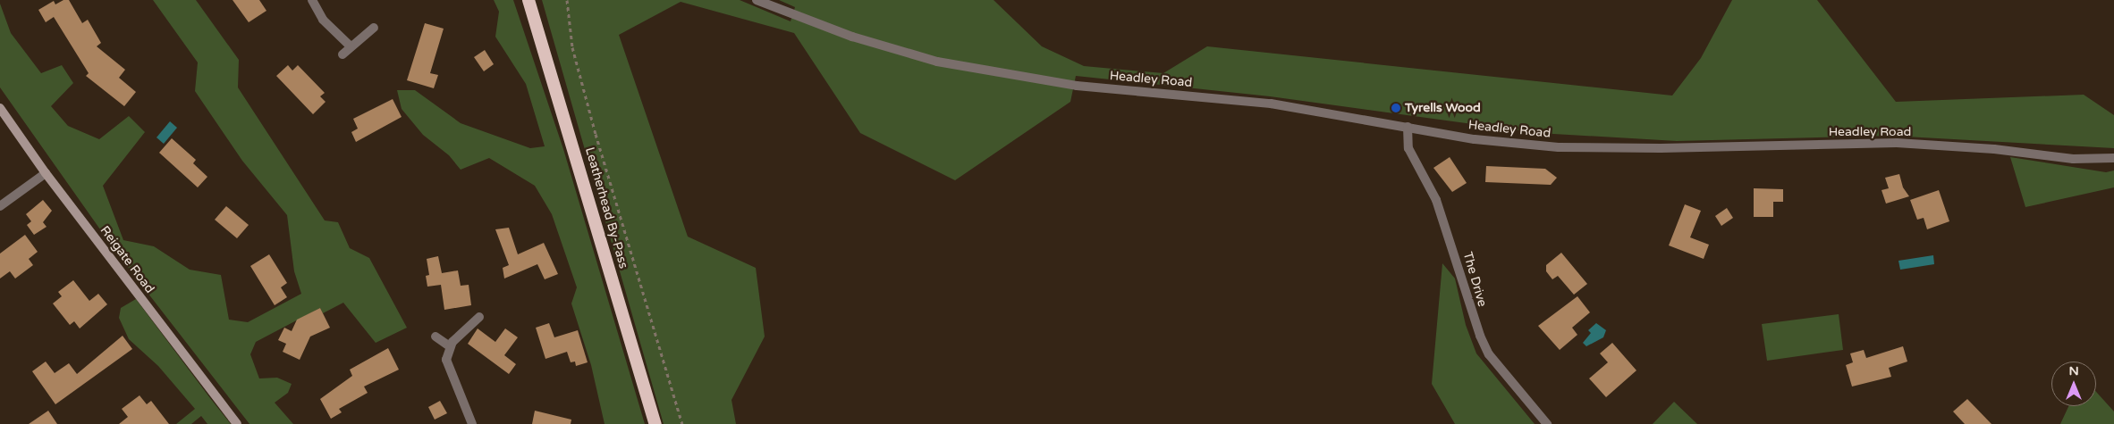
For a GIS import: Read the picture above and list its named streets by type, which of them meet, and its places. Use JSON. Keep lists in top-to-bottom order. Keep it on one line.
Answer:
{"streets":{"highway":["Leatherhead By-Pass"],"main road":["Reigate Road"],"street":["Headley Road","The Drive"]},"crossings":[["Headley Road","The Drive"]],"places":["Tyrells Wood"],"north":"top"}
